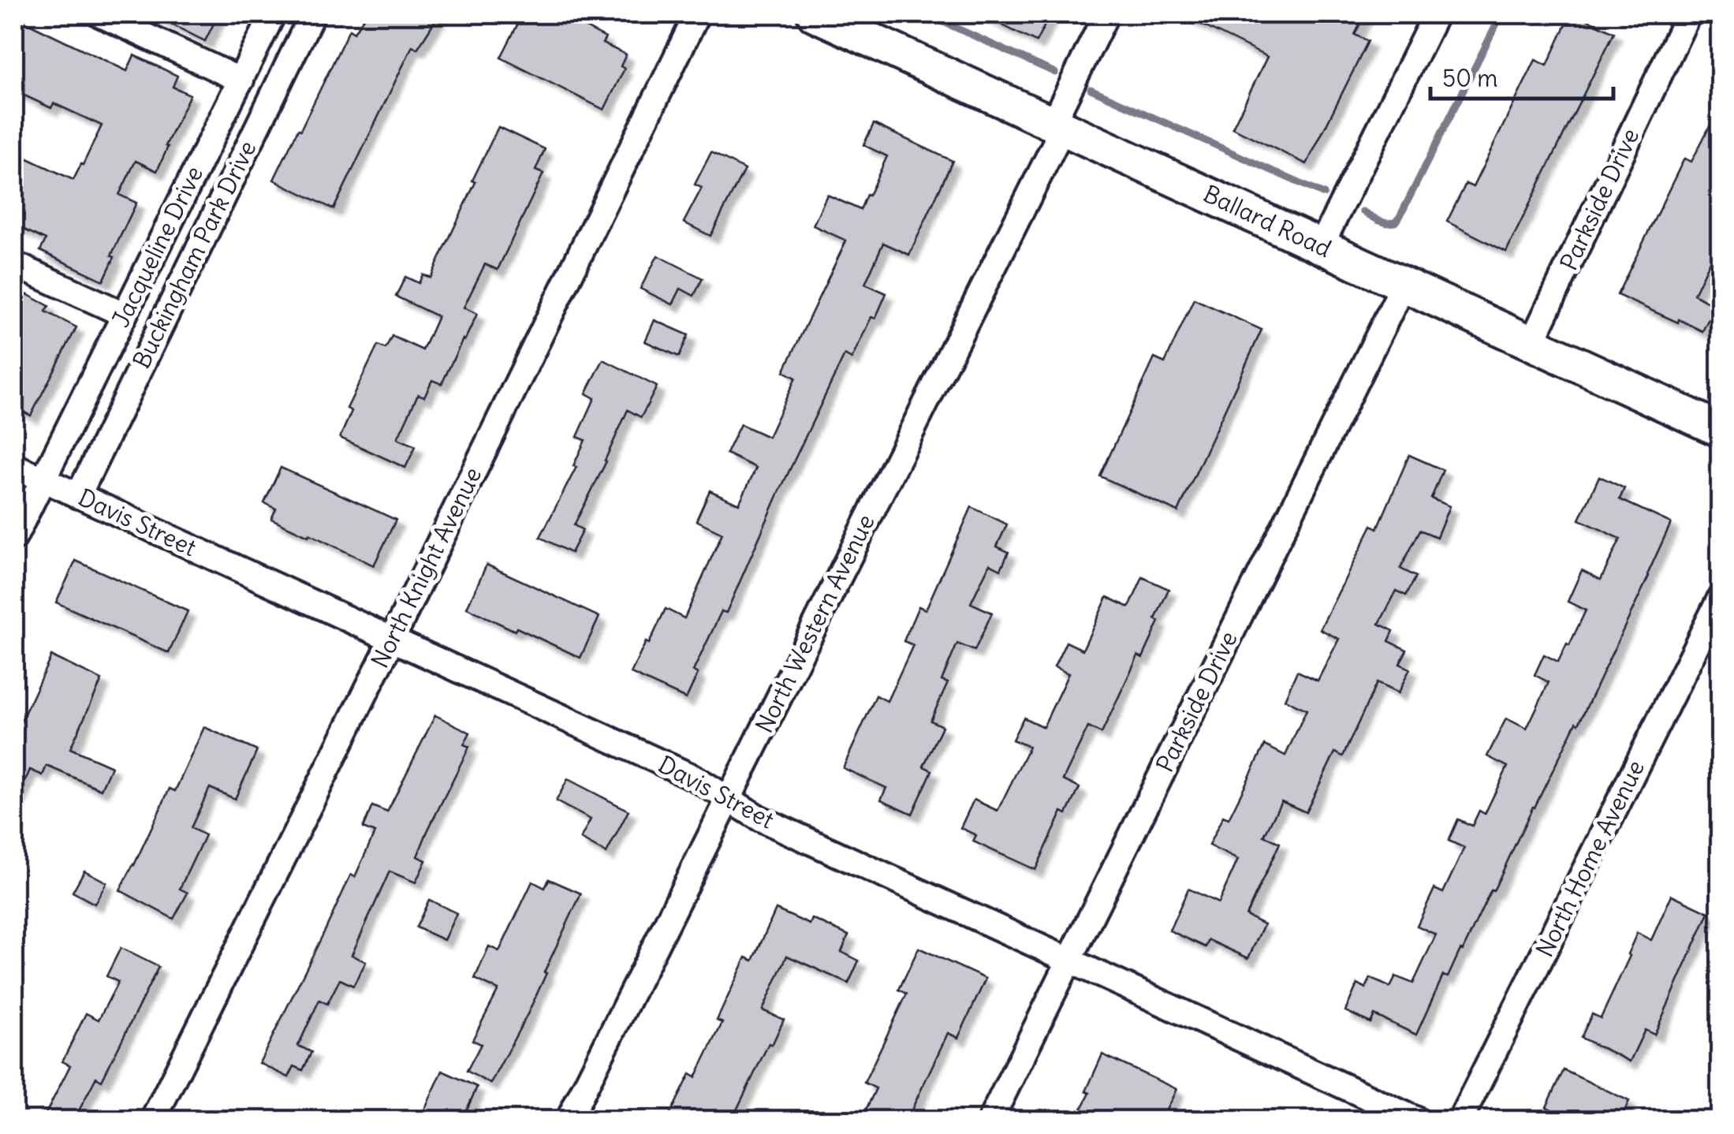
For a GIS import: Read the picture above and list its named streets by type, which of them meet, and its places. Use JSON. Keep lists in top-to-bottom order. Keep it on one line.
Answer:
{"streets":{"street":["Parkside Drive","Ballard Road","Jacqueline Drive","Buckingham Park Drive","Davis Street","North Knight Avenue","North Western Avenue","North Home Avenue"]},"crossings":[["Parkside Drive","Ballard Road"],["Parkside Drive","Davis Street"],["Ballard Road","North Western Avenue"],["Jacqueline Drive","Davis Street"],["Buckingham Park Drive","Davis Street"],["Davis Street","North Knight Avenue"],["Davis Street","North Western Avenue"]],"scale_bar":"50 m"}
